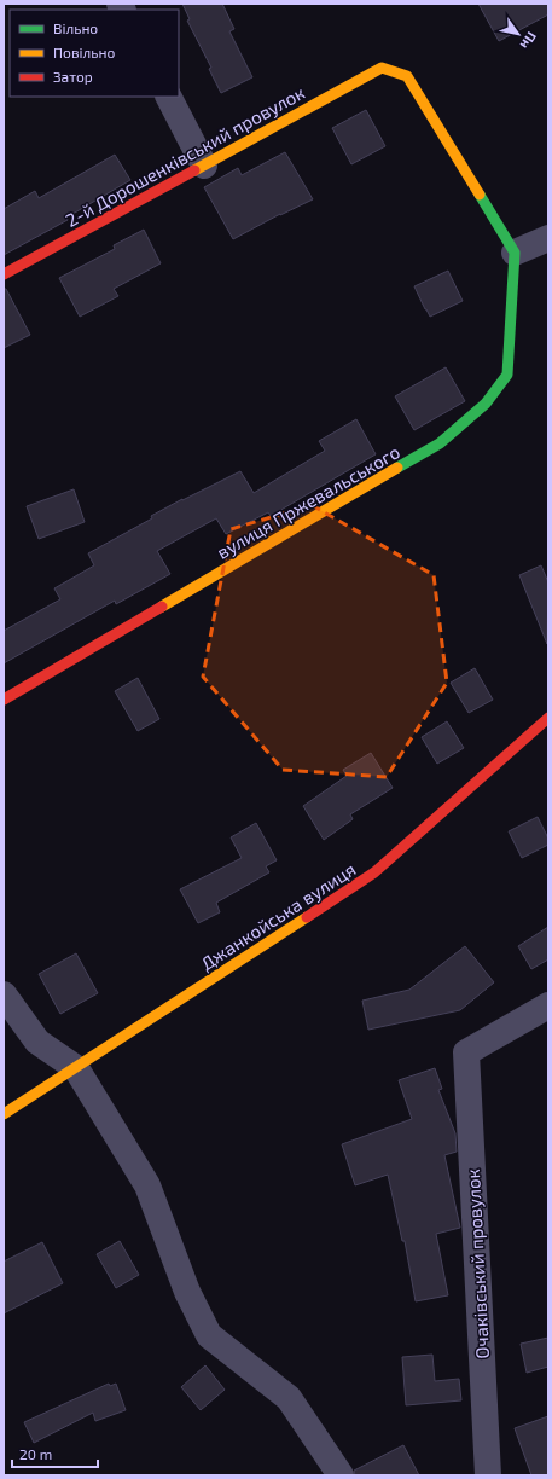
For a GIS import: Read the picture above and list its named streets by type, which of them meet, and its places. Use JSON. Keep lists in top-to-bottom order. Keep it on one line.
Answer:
{"streets":{"street":["2-й Дорошенківський провулок","вулиця Пржевальського","Джанкойська вулиця","Очаківський провулок"]},"crossings":[["2-й Дорошенківський провулок","вулиця Пржевальського"]],"legend":["Вільно","Повільно","Затор"],"scale_bar":"20 m","north":"bottom right"}
